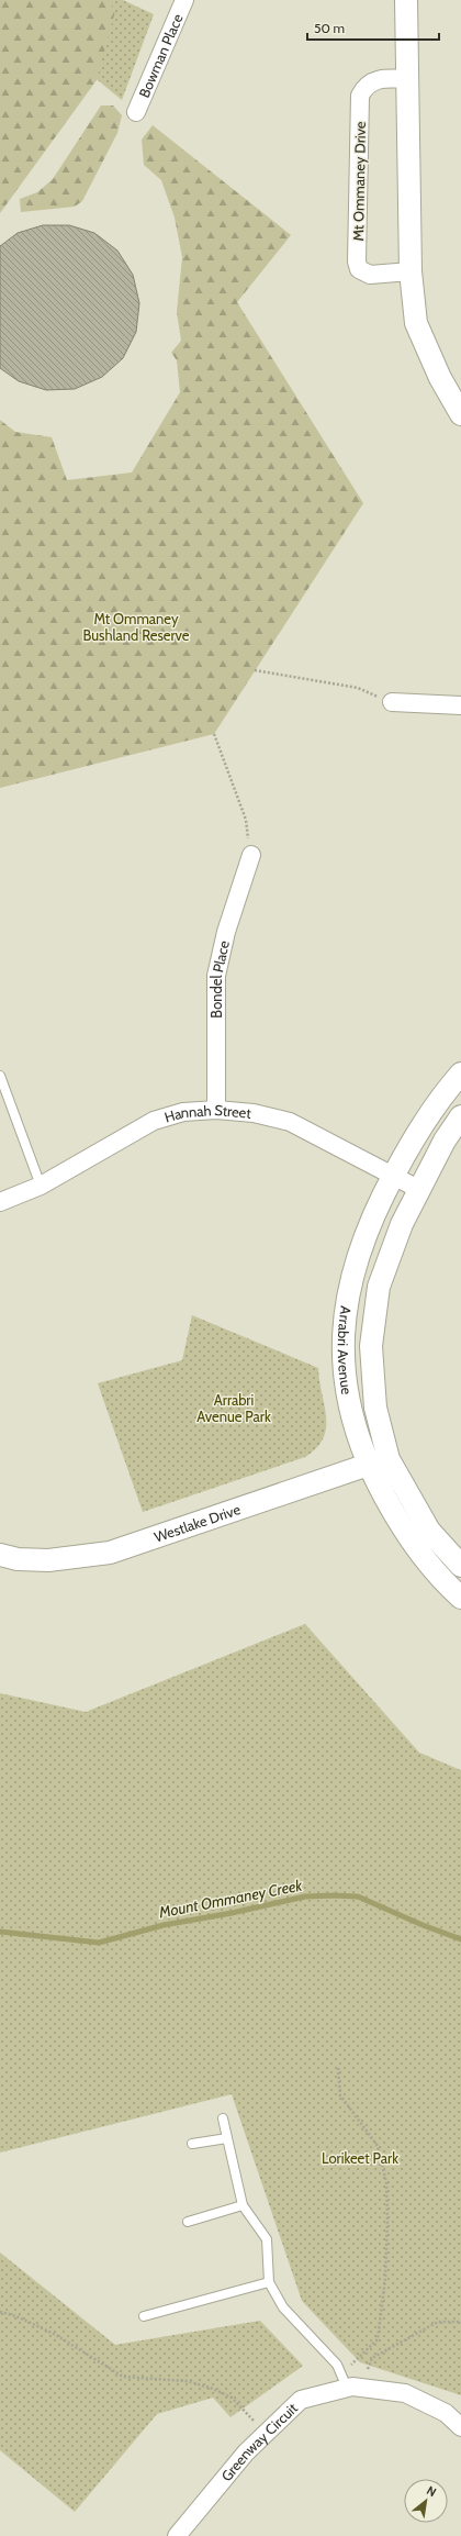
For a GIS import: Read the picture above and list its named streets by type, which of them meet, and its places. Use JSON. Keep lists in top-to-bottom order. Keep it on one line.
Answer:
{"streets":{"street":["Bowman Place","Mt Ommaney Drive","Bondel Place","Hannah Street","Arrabri Avenue","Westlake Drive","Greenway Circuit"]},"crossings":[["Bondel Place","Hannah Street"],["Hannah Street","Arrabri Avenue"],["Arrabri Avenue","Westlake Drive"]],"water":["Mount Ommaney Creek"],"parks":["Mt Ommaney Bushland Reserve","Arrabri Avenue Park","Lorikeet Park"],"scale_bar":"50 m","north":"top right"}
